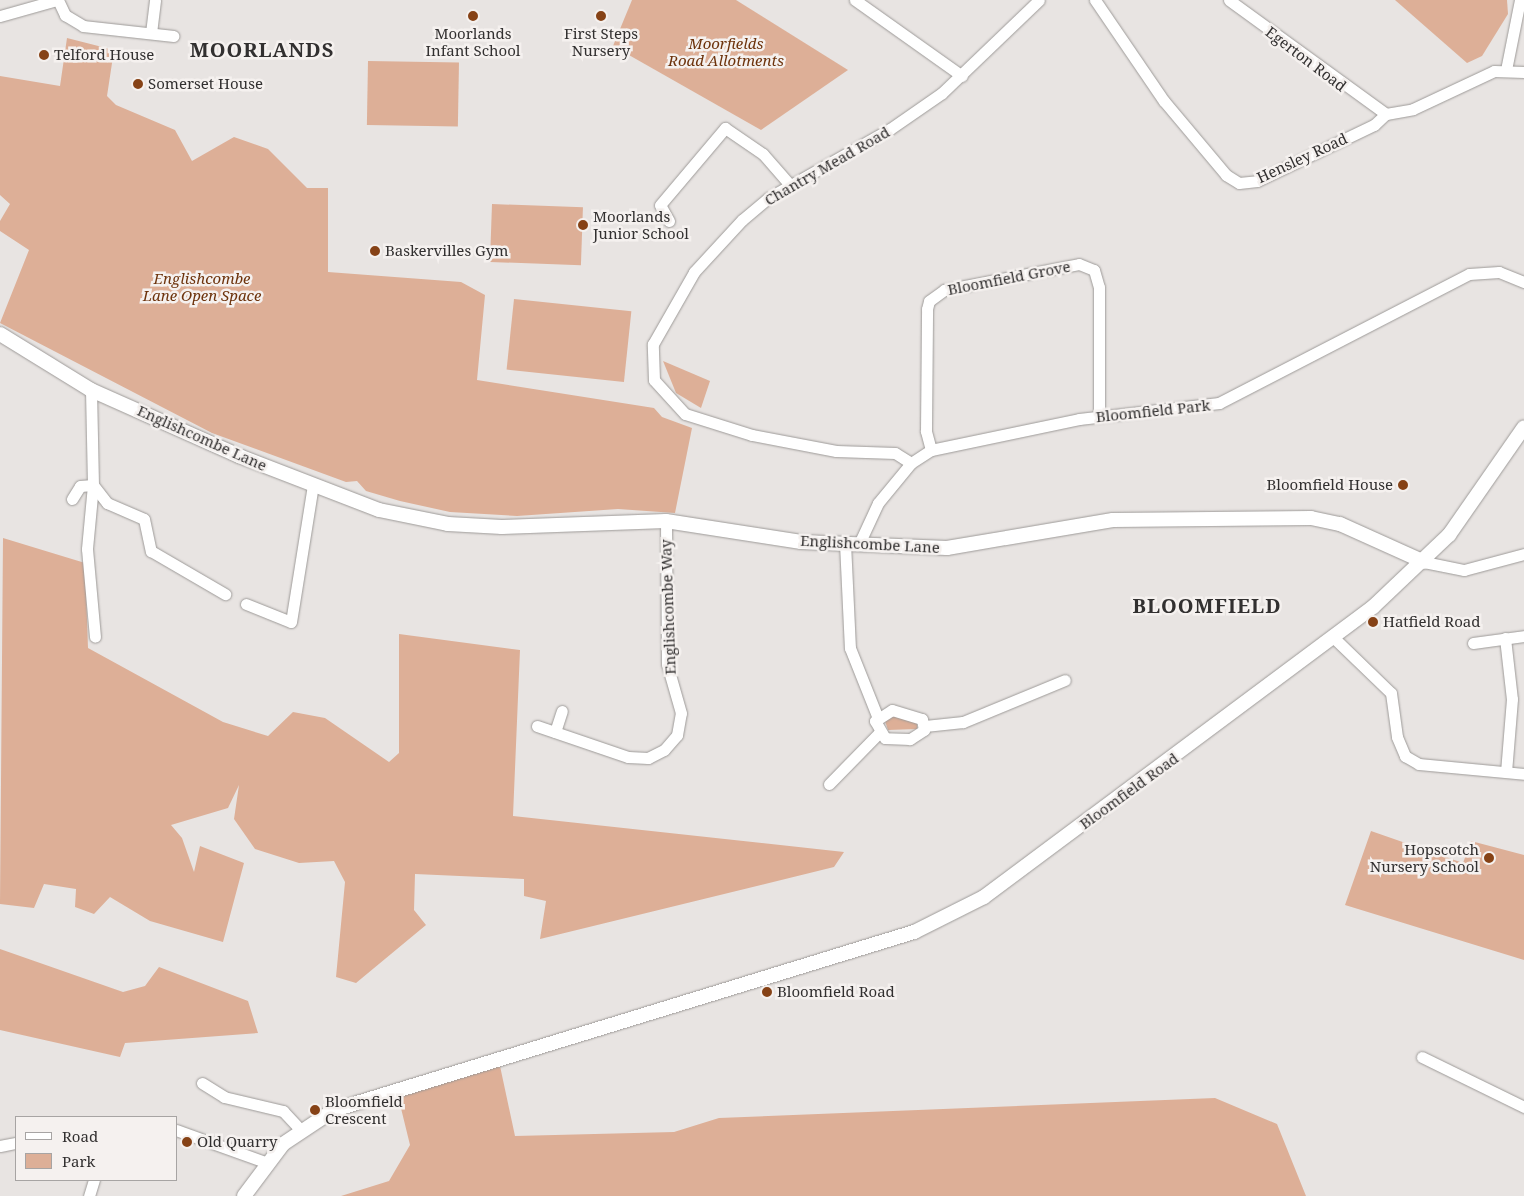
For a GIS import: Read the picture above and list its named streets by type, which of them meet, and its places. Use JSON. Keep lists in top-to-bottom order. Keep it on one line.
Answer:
{"streets":{"street":["Egerton Road","Hensley Road","Chantry Mead Road","Bloomfield Grove","Bloomfield Park","Englishcombe Lane","Englishcombe Way","Bloomfield Road"]},"crossings":[["Egerton Road","Hensley Road"],["Chantry Mead Road","Bloomfield Park"],["Bloomfield Grove","Bloomfield Park"],["Bloomfield Park","Englishcombe Lane"],["Englishcombe Lane","Englishcombe Way"],["Englishcombe Lane","Bloomfield Road"]],"districts":["MOORLANDS","BLOOMFIELD"],"parks":["Moorfields Road Allotments","Englishcombe Lane Open Space"],"places":["Moorlands Infant School","First Steps Nursery","Telford House","Somerset House","Moorlands Junior School","Baskervilles Gym","Bloomfield House","Hatfield Road","Hopscotch Nursery School","Bloomfield Road","Bloomfield Crescent","Old Quarry"],"legend":["Road","Park"]}
